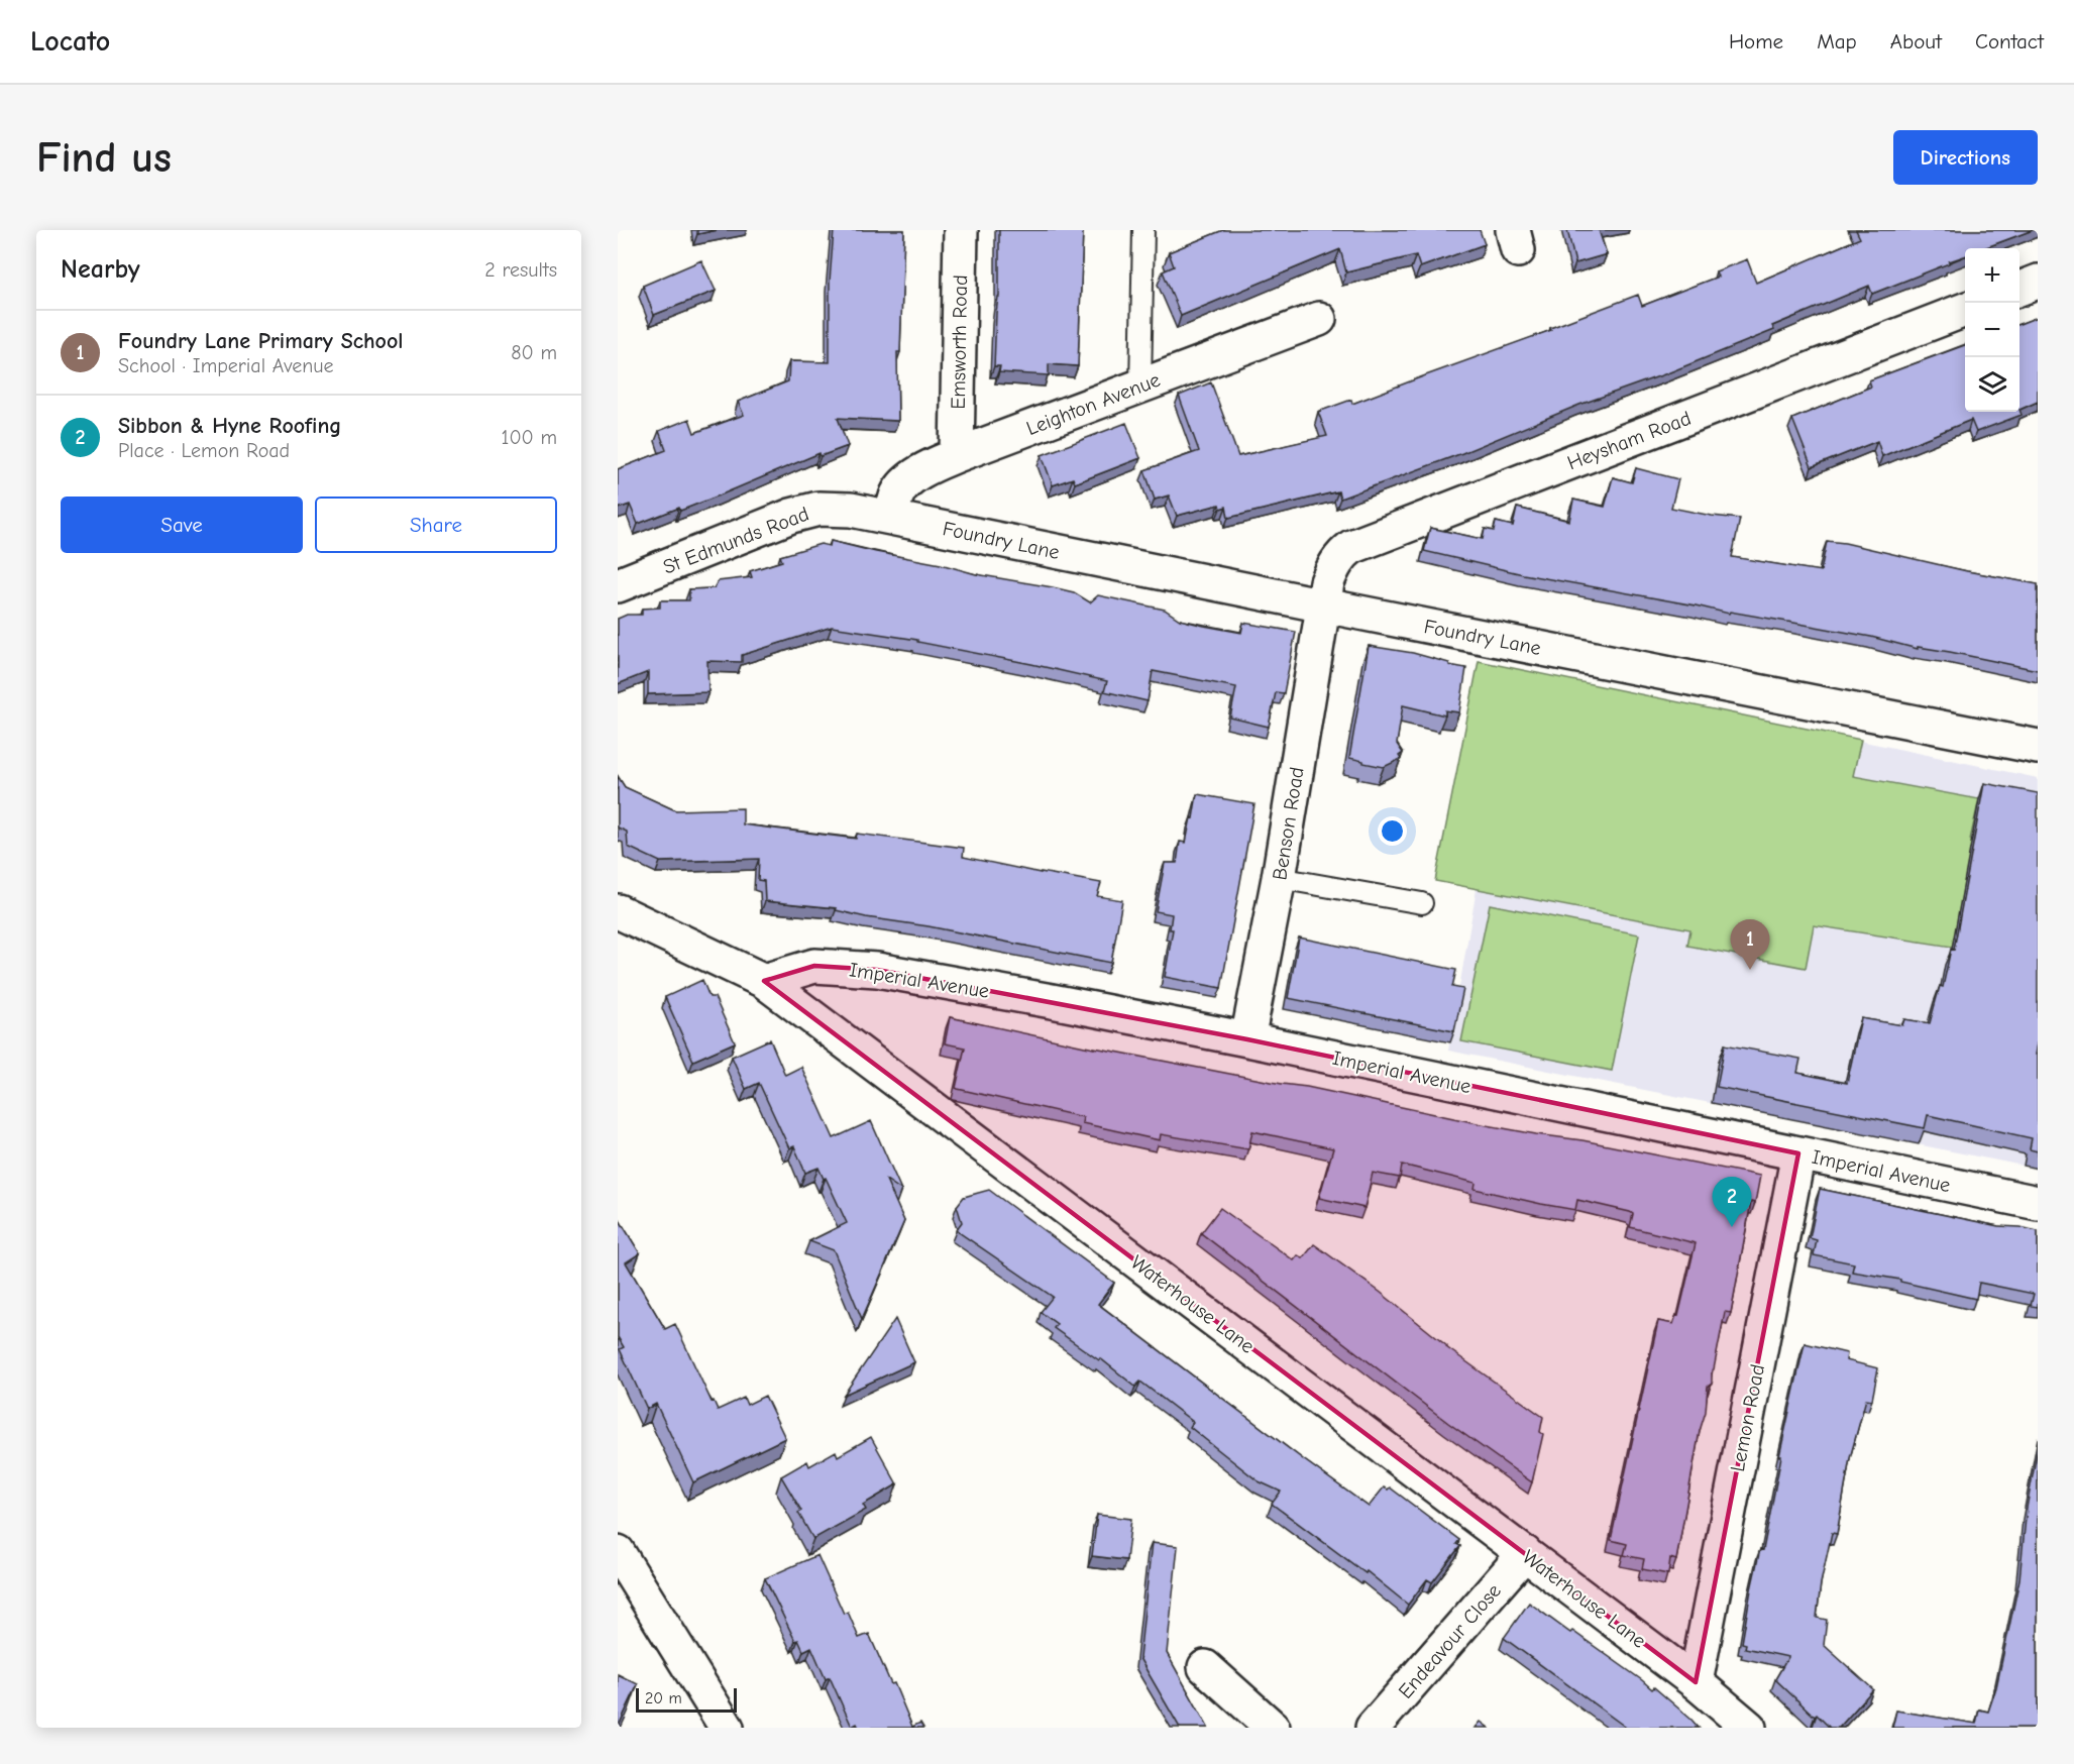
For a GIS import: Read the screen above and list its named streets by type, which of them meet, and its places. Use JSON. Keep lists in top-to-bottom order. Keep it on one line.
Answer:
{"streets":{"street":["Emsworth Road","Leighton Avenue","Heysham Road","St Edmunds Road","Foundry Lane","Benson Road","Imperial Avenue","Waterhouse Lane","Lemon Road","Endeavour Close"]},"crossings":[["Emsworth Road","Leighton Avenue"],["Leighton Avenue","St Edmunds Road"],["Heysham Road","Foundry Lane"],["Heysham Road","Benson Road"],["St Edmunds Road","Foundry Lane"],["Foundry Lane","Benson Road"],["Benson Road","Imperial Avenue"],["Imperial Avenue","Waterhouse Lane"],["Imperial Avenue","Lemon Road"],["Waterhouse Lane","Lemon Road"],["Waterhouse Lane","Endeavour Close"]],"scale_bar":"20 m","page":{"header":"Locato","nav":["Home","Map","About","Contact"],"buttons":["Directions",["Save","Share"]],"title":"Find us","heading":["Nearby","2 results"],"map_buttons":["+","−"],"list":[{"mark":"1","name":"Foundry Lane Primary School","note":"School · Imperial Avenue","value":"80 m"},{"mark":"2","name":"Sibbon & Hyne Roofing","note":"Place · Lemon Road","value":"100 m"}],"pins":["1","2"],"scale":"20 m"}}
